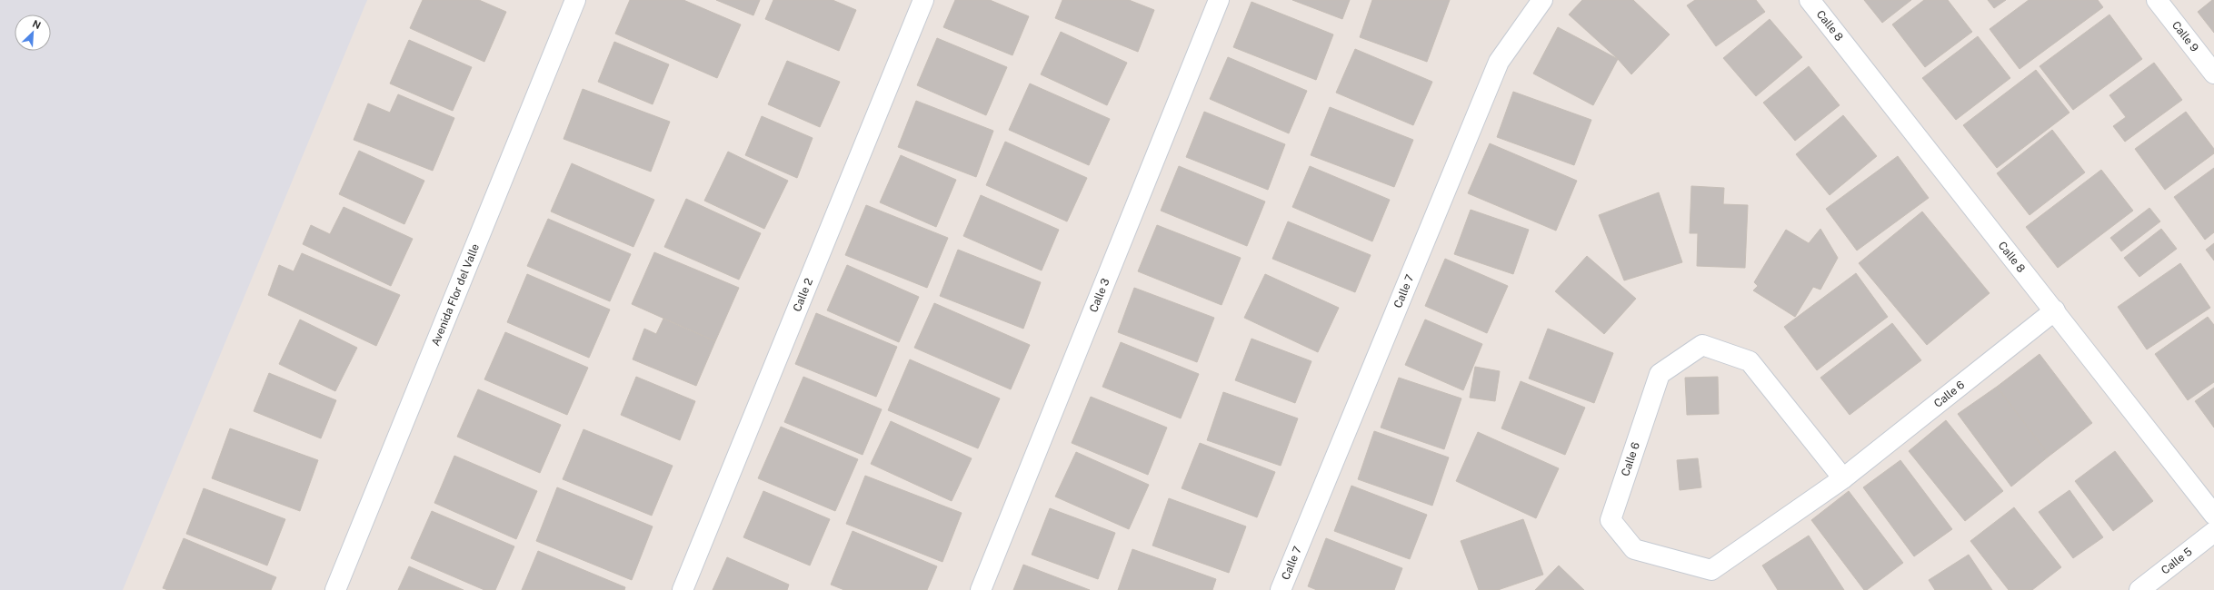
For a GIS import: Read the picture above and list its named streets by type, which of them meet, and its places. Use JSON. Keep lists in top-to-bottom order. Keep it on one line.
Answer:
{"streets":{"street":["Calle 8","Calle 9","Calle 7","Avenida Flor del Valle","Calle 2","Calle 3","Calle 6","Calle 5"]},"crossings":[["Calle 8","Calle 6"]],"north":"top right"}
